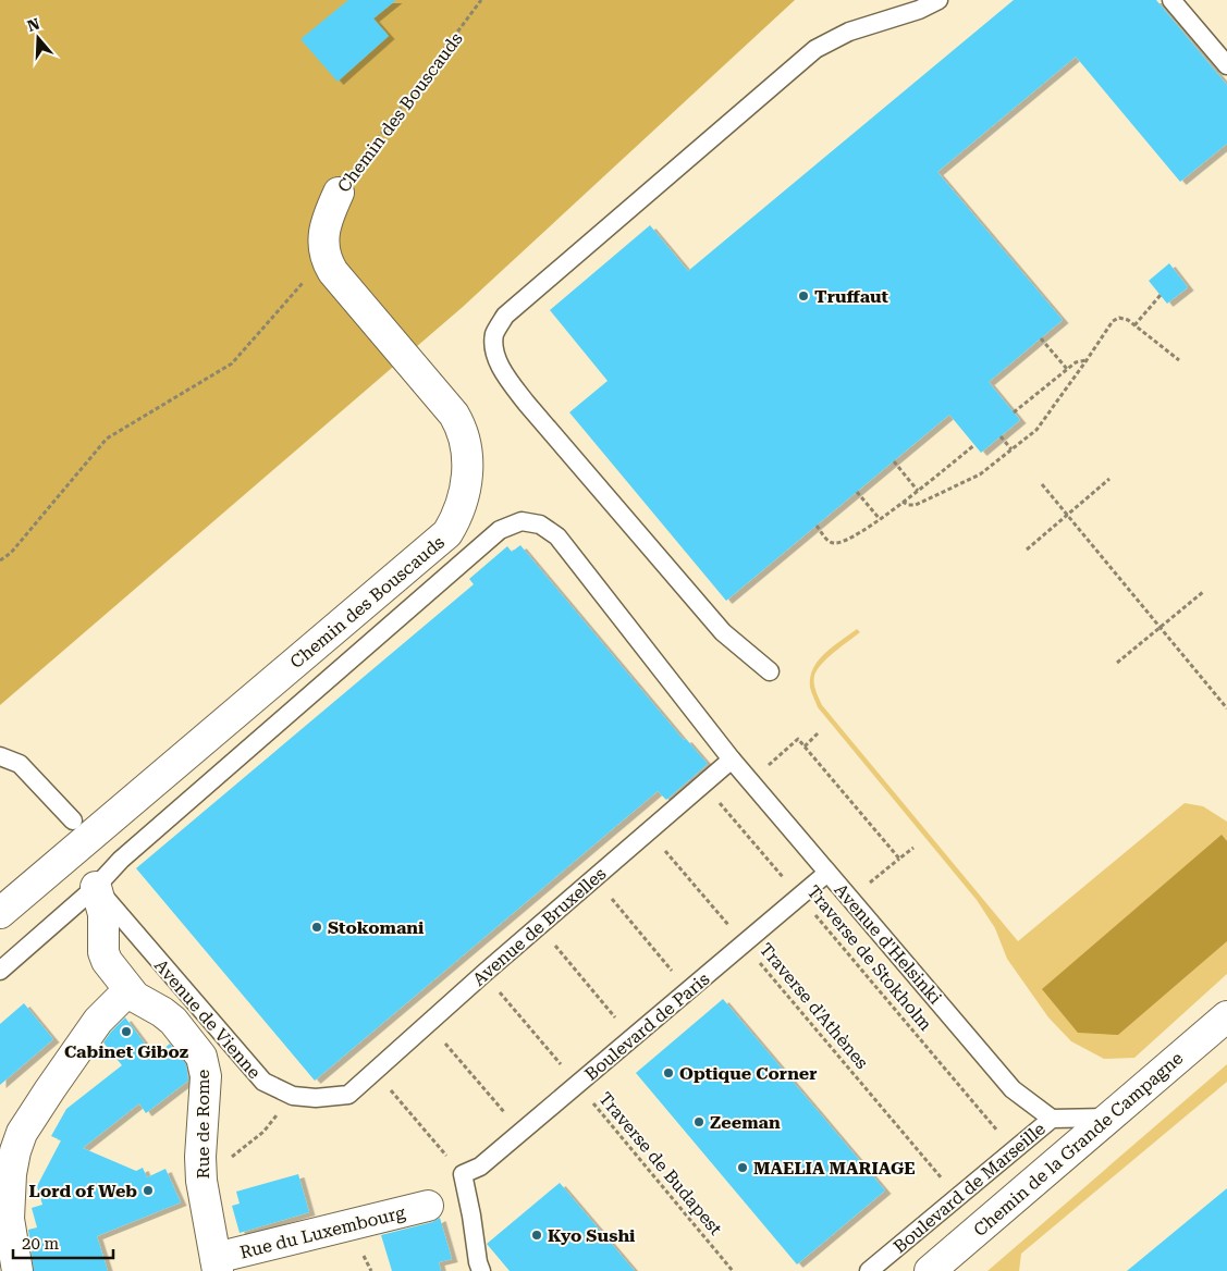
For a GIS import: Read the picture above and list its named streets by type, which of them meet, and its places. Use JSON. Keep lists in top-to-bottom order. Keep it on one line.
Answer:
{"streets":{"street":["Chemin des Bouscauds","Rue de Rome","Chemin de la Grande Campagne","Rue du Luxembourg"],"lane":["Avenue de Bruxelles","Avenue d'Helsinki","Avenue de Vienne","Boulevard de Paris","Boulevard de Marseille"],"path":["Traverse de Stokholm","Traverse d'Athènes","Traverse de Budapest"]},"crossings":[["Avenue de Bruxelles","Avenue d'Helsinki"],["Avenue de Bruxelles","Traverse de Stokholm"],["Avenue de Bruxelles","Traverse d'Athènes"],["Avenue de Bruxelles","Avenue de Vienne"],["Avenue de Bruxelles","Traverse de Budapest"],["Avenue d'Helsinki","Avenue de Vienne"],["Avenue d'Helsinki","Boulevard de Paris"],["Avenue d'Helsinki","Rue de Rome"],["Avenue d'Helsinki","Boulevard de Marseille"],["Traverse de Stokholm","Boulevard de Paris"],["Traverse de Stokholm","Boulevard de Marseille"],["Traverse d'Athènes","Boulevard de Paris"],["Traverse d'Athènes","Boulevard de Marseille"],["Avenue de Vienne","Rue de Rome"],["Boulevard de Paris","Traverse de Budapest"],["Rue de Rome","Rue du Luxembourg"],["Chemin de la Grande Campagne","Boulevard de Marseille"]],"places":["Truffaut","Stokomani","Cabinet Giboz","Optique Corner","Zeeman","MAELIA MARIAGE","Lord of Web","Kyo Sushi"],"scale_bar":"20 m","north":"top"}
